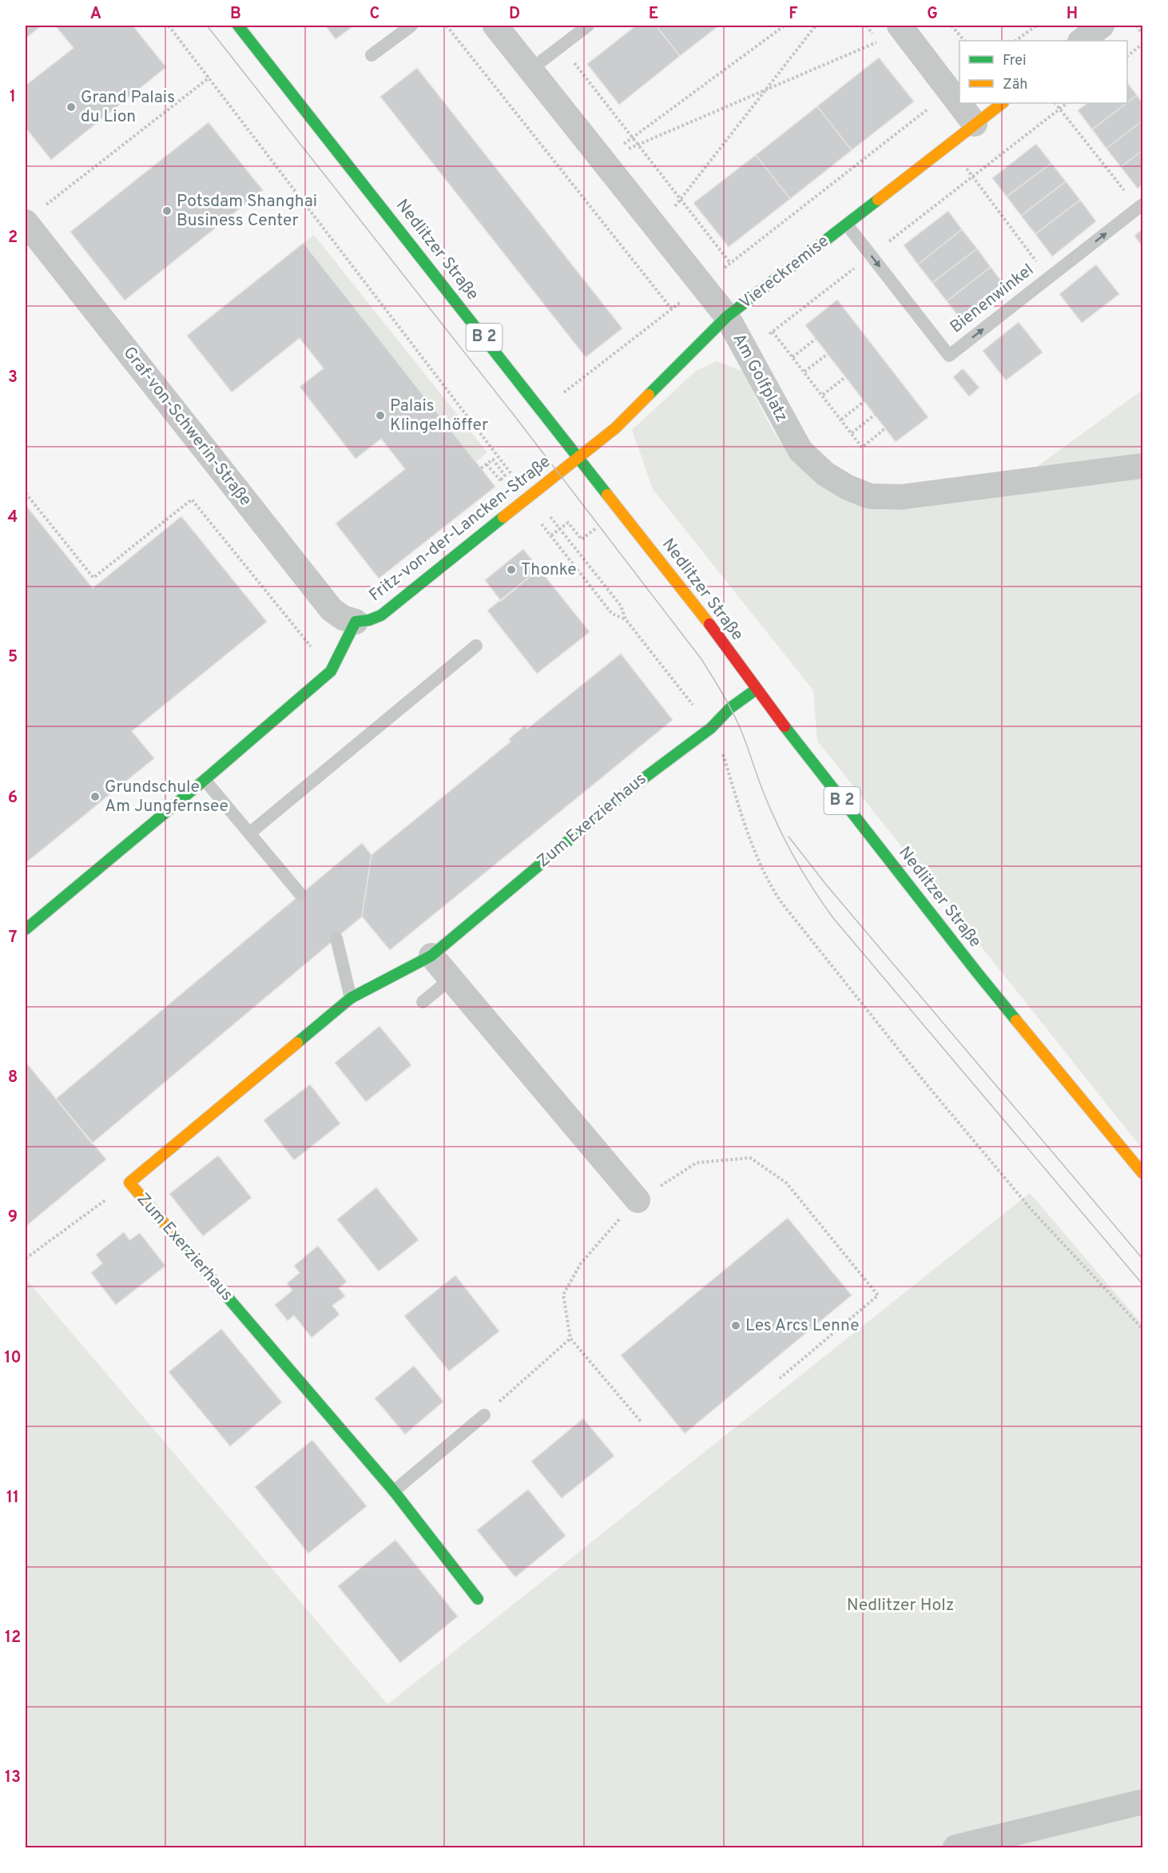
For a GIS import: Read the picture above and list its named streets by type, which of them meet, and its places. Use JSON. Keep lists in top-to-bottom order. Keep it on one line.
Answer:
{"streets":{"street":["Nedlitzer Straße","Viereckremise","B 2","Am Golfplatz","Graf-von-Schwerin-Straße","Fritz-von-der-Lancken-Straße","Zum Exerzierhaus"],"lane":["Bienenwinkel"]},"crossings":[["Nedlitzer Straße","Viereckremise"],["Nedlitzer Straße","Fritz-von-der-Lancken-Straße"],["Nedlitzer Straße","Zum Exerzierhaus"],["Viereckremise","Bienenwinkel"],["Viereckremise","Am Golfplatz"],["Viereckremise","Fritz-von-der-Lancken-Straße"],["Graf-von-Schwerin-Straße","Fritz-von-der-Lancken-Straße"]],"parks":["Nedlitzer Holz"],"places":["Grand Palais du Lion","Potsdam Shanghai Business Center","Palais Klingelhöffer","Thonke","Grundschule Am Jungfernsee","Les Arcs Lenne"],"legend":["Frei","Zäh"],"grid":{"columns":["A","B","C","D","E","F","G","H"],"rows":["1","2","3","4","5","6","7","8","9","10","11","12","13"]}}
